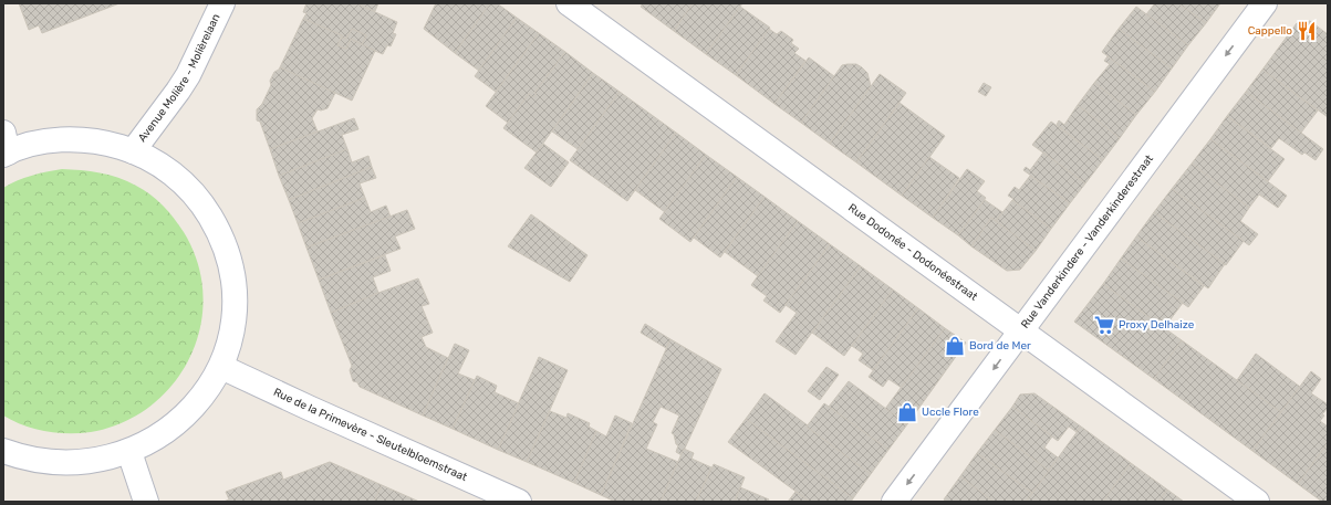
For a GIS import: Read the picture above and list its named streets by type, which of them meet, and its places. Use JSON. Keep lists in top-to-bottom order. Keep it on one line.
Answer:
{"streets":{"street":["Avenue Molière - Molièrelaan","Rue Vanderkindere - Vanderkinderestraat","Rue Dodonée - Dodonéestraat","Rue de la Primevère - Sleutelbloemstraat"]},"crossings":[["Rue Vanderkindere - Vanderkinderestraat","Rue Dodonée - Dodonéestraat"]],"one_way":["Rue Vanderkindere - Vanderkinderestraat"],"places":{"restaurant":["Cappello"],"supermarket":["Proxy Delhaize"],"shop":["Bord de Mer","Uccle Flore"]}}
